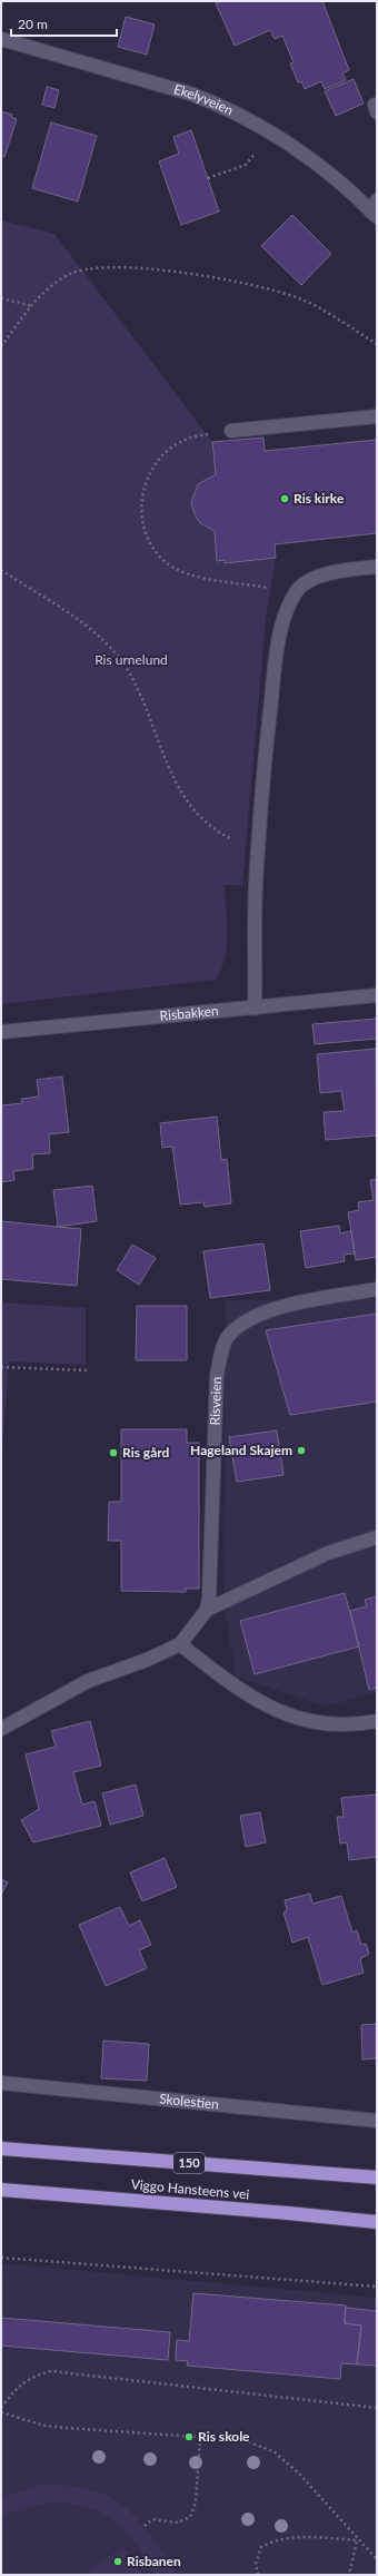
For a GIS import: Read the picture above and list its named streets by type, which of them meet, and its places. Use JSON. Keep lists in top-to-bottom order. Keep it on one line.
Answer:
{"streets":{"highway":["150","Viggo Hansteens vei"],"street":["Ekelyveien","Risbakken","Risveien","Skolestien"]},"parks":["Ris urnelund"],"places":["Ris kirke","Hageland Skajem","Ris gård","Ris skole","Risbanen"],"scale_bar":"20 m"}
